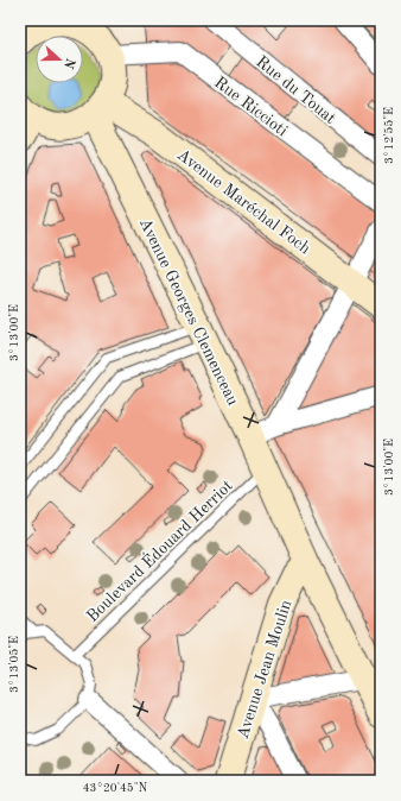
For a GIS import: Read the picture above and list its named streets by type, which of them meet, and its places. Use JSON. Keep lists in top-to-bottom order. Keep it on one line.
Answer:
{"streets":{"main road":["Avenue Maréchal Foch","Avenue Georges Clemenceau","Avenue Jean Moulin"],"street":["Rue du Touat","Rue Riccioti"],"lane":["Boulevard Édouard Herriot"]},"crossings":[["Avenue Maréchal Foch","Avenue Georges Clemenceau"],["Avenue Georges Clemenceau","Boulevard Édouard Herriot"],["Avenue Georges Clemenceau","Avenue Jean Moulin"]],"north":"right","coordinates":["3°12'55\"E","3°13'00\"E","3°13'05\"E","43°20'45\"N"]}
